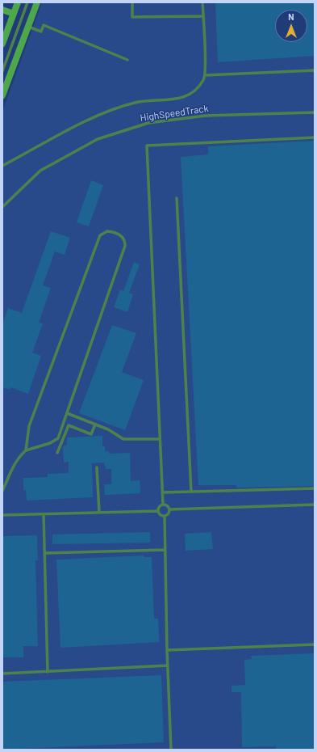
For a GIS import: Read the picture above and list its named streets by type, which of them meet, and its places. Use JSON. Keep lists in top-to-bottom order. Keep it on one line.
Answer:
{"streets":{"lane":["HighSpeedTrack"]},"north":"top"}
